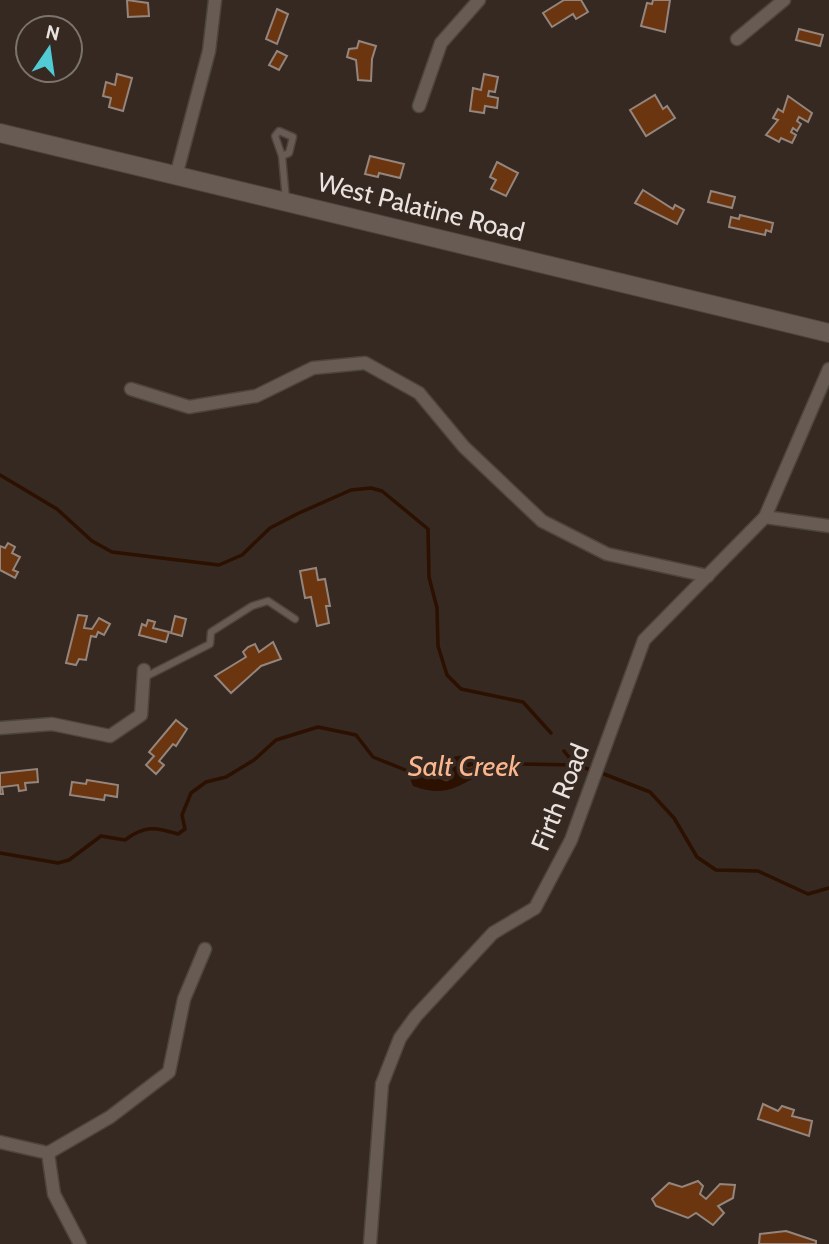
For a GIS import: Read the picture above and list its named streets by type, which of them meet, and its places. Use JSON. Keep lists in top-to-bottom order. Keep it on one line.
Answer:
{"streets":{"main road":["West Palatine Road"],"street":["Firth Road"]},"water":["Salt Creek"],"north":"top"}
